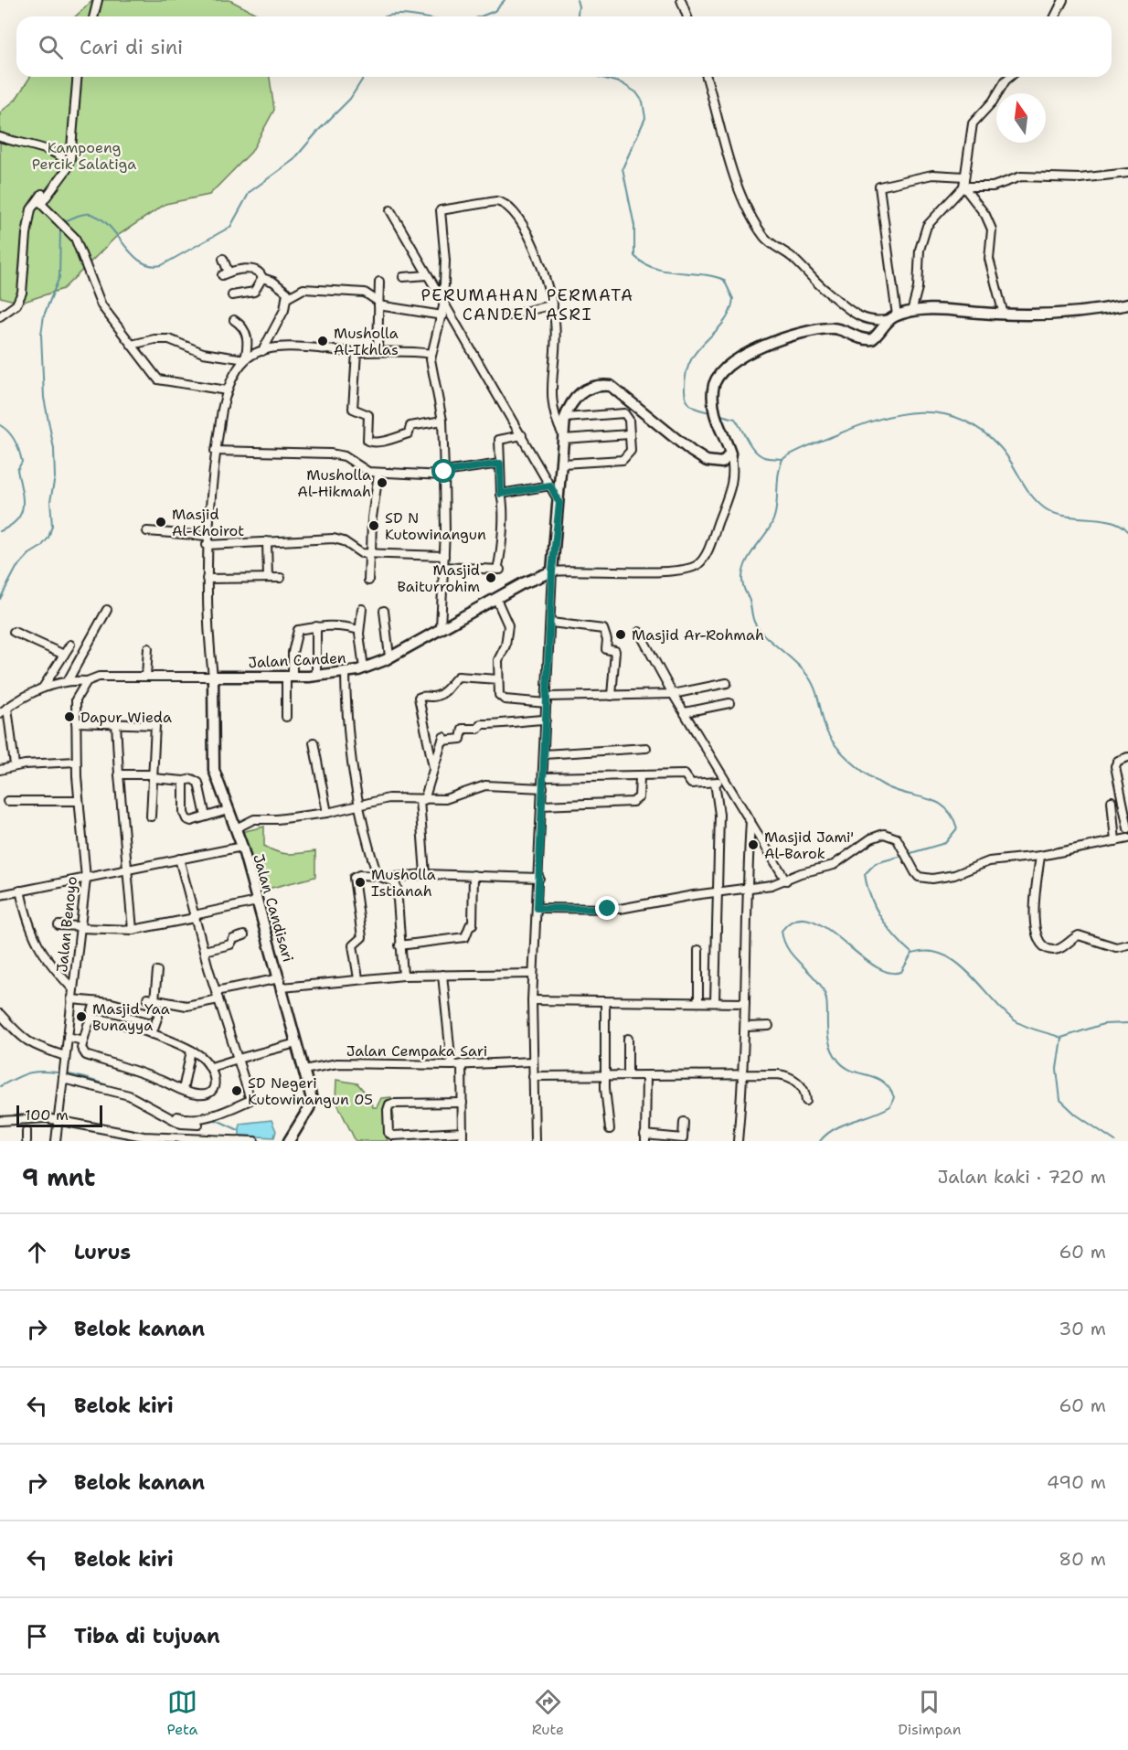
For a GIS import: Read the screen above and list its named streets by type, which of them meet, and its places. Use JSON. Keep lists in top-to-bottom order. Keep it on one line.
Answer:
{"streets":{"street":["Jalan Canden","Jalan Candisari","Jalan Benoyo","Jalan Cempaka Sari"]},"crossings":[["Jalan Canden","Jalan Candisari"],["Jalan Canden","Jalan Benoyo"],["Jalan Candisari","Jalan Cempaka Sari"]],"districts":["PERUMAHAN PERMATA CANDEN ASRI"],"parks":["Kampoeng Percik Salatiga"],"places":["Musholla Al-Ikhlas","Musholla Al-Hikmah","Masjid Al-Khoirot","SD N Kutowinangun","Masjid Baiturrohim","Masjid Ar-Rohmah","Dapur Wieda","Masjid Jami' Al-Barok","Musholla Istianah","Masjid Yaa Bunayya","SD Negeri Kutowinangun 05"],"scale_bar":"100 m","north":"top","page":{"search":"Cari di sini","scale":"100 m","heading":["9 mnt","Jalan kaki · 720 m"],"list":[["Lurus","60 m"],["Belok kanan","30 m"],["Belok kiri","60 m"],["Belok kanan","490 m"],["Belok kiri","80 m"],"Tiba di tujuan"],"nav":["Peta","Rute","Disimpan"]}}
